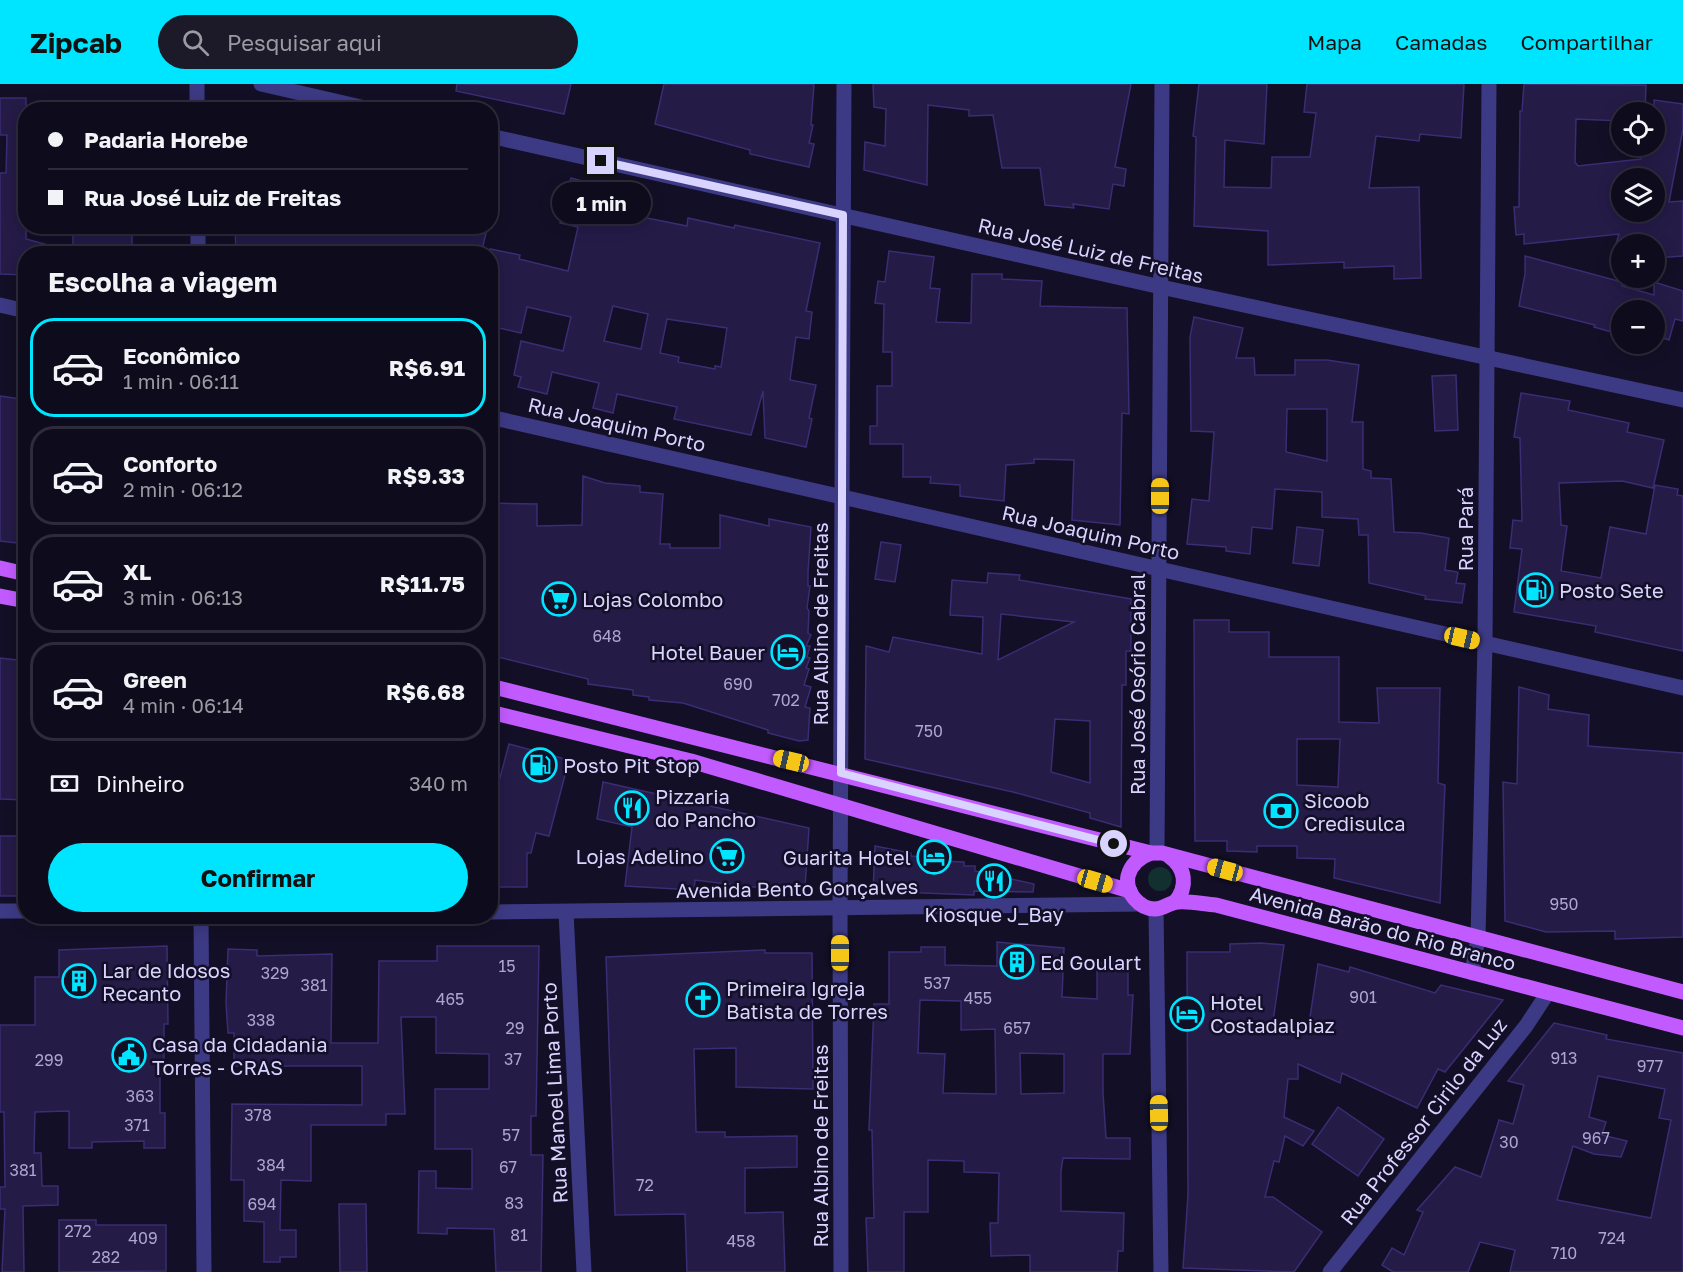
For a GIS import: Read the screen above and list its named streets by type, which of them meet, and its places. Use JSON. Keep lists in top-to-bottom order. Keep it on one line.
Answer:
{"streets":{"main road":["Avenida Barão do Rio Branco"],"street":["Rua José Luiz de Freitas","Rua Joaquim Porto","Rua Pará","Rua Albino de Freitas","Rua José Osório Cabral","Avenida Bento Gonçalves","Rua Manoel Lima Porto","Rua Professor Cirilo da Luz"]},"crossings":[["Rua José Luiz de Freitas","Rua Pará"],["Rua José Luiz de Freitas","Rua Albino de Freitas"],["Rua José Luiz de Freitas","Rua José Osório Cabral"],["Rua Joaquim Porto","Rua Pará"],["Rua Joaquim Porto","Rua Albino de Freitas"],["Rua Joaquim Porto","Rua José Osório Cabral"],["Rua Pará","Avenida Barão do Rio Branco"],["Rua Albino de Freitas","Avenida Bento Gonçalves"],["Rua Albino de Freitas","Avenida Barão do Rio Branco"],["Rua José Osório Cabral","Avenida Bento Gonçalves"],["Rua José Osório Cabral","Avenida Barão do Rio Branco"],["Avenida Bento Gonçalves","Avenida Barão do Rio Branco"],["Avenida Bento Gonçalves","Rua Manoel Lima Porto"],["Avenida Barão do Rio Branco","Rua Professor Cirilo da Luz"]],"places":{"fuel station":["Posto Sete","Posto Pit Stop"],"supermarket":["Lojas Colombo","Lojas Adelino"],"hotel":["Hotel Bauer","Guarita Hotel","Hotel Costadalpiaz"],"restaurant":["Pizzaria do Pancho","Kiosque J_Bay"],"bank":["Sicoob Credisulca"],"building":["Ed Goulart","Lar de Idosos Recanto"],"church":["Primeira Igreja Batista de Torres"],"public building":["Casa da Cidadania Torres - CRAS"]},"house_numbers":["648","690","702","750","950","15","329","537","381","901","455","465","338","29","657","913","37","299","977","363","378","371","57","967","30","384","67","381","72","83","694","272","81","409","724","458","710","282"],"page":{"header":"Zipcab","search":"Pesquisar aqui","nav":["Mapa","Camadas","Compartilhar"],"map_buttons":["+","−"],"banner":["Padaria Horebe","Rua José Luiz de Freitas"],"bubble":"1 min","heading":"Escolha a viagem","list":[{"name":"Econômico","note":"1 min · 06:11","value":"R$6.91"},{"name":"Conforto","note":"2 min · 06:12","value":"R$9.33"},{"name":"XL","note":"3 min · 06:13","value":"R$11.75"},{"name":"Green","note":"4 min · 06:14","value":"R$6.68"}],"pay":["Dinheiro","340 m"],"buttons":"Confirmar"}}
